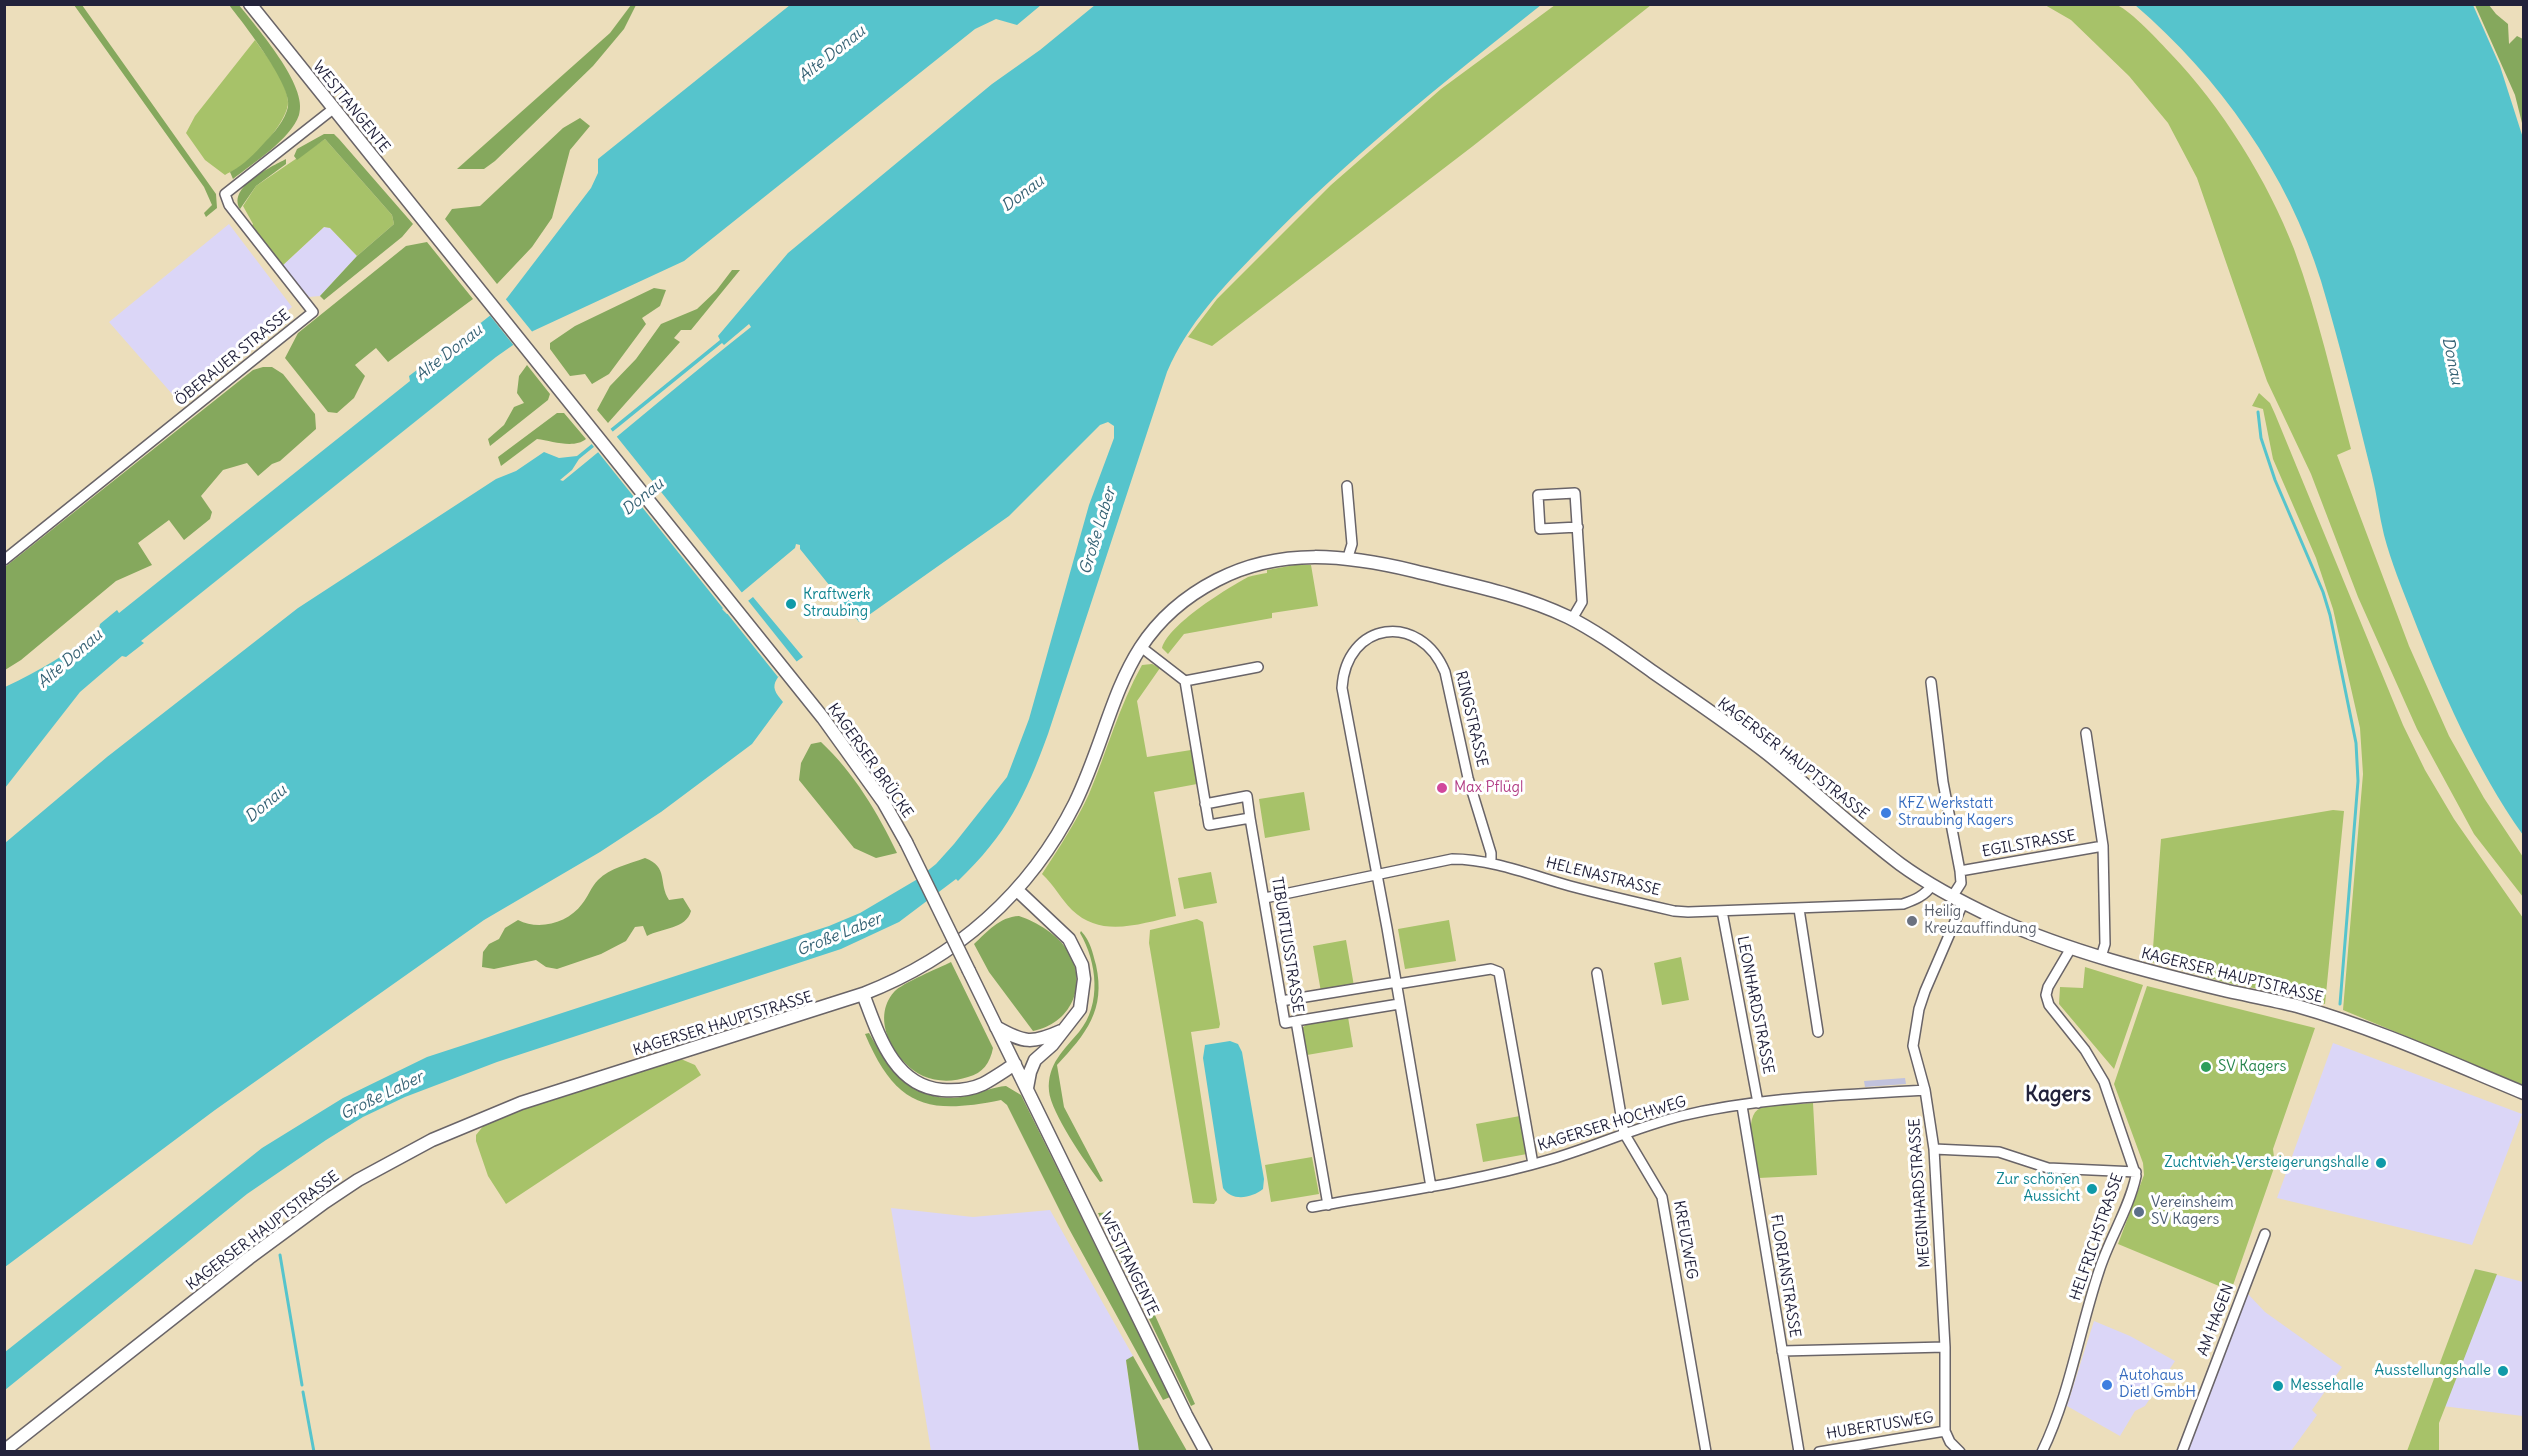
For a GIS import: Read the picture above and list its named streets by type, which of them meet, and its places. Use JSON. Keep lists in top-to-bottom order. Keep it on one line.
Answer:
{"streets":{"street":["WESTTANGENTE","ÖBERAUER STRASSE","RINGSTRASSE","KAGERSER HAUPTSTRASSE","KAGERSER BRÜCKE","EGILSTRASSE","HELENASTRASSE","TIBURTIUSSTRASSE","LEONHARDSTRASSE","KAGERSER HOCHWEG","MEGINHARDSTRASSE","HELFRICHSTRASSE","KREUZWEG","FLORIANSTRASSE","AM HAGEN","HUBERTUSWEG"]},"crossings":[["WESTTANGENTE","ÖBERAUER STRASSE"],["WESTTANGENTE","KAGERSER BRÜCKE"],["RINGSTRASSE","HELENASTRASSE"],["RINGSTRASSE","KAGERSER HOCHWEG"],["KAGERSER HAUPTSTRASSE","HELENASTRASSE"],["KAGERSER HAUPTSTRASSE","MEGINHARDSTRASSE"],["KAGERSER HAUPTSTRASSE","HELFRICHSTRASSE"],["EGILSTRASSE","MEGINHARDSTRASSE"],["HELENASTRASSE","TIBURTIUSSTRASSE"],["HELENASTRASSE","LEONHARDSTRASSE"],["TIBURTIUSSTRASSE","KAGERSER HOCHWEG"],["LEONHARDSTRASSE","KAGERSER HOCHWEG"],["KAGERSER HOCHWEG","MEGINHARDSTRASSE"],["KAGERSER HOCHWEG","KREUZWEG"],["KAGERSER HOCHWEG","FLORIANSTRASSE"],["MEGINHARDSTRASSE","HUBERTUSWEG"]],"districts":["Kagers"],"water":["Alte Donau","Donau","Große Laber"],"places":["Kraftwerk Straubing","Max Pflügl","KFZ Werkstatt Straubing Kagers","Heilig Kreuzauffindung","SV Kagers","Zuchtvieh-Versteigerungshalle","Zur schönen Aussicht","Vereinsheim SV Kagers","Ausstellungshalle","Autohaus Dietl GmbH","Messehalle"]}
